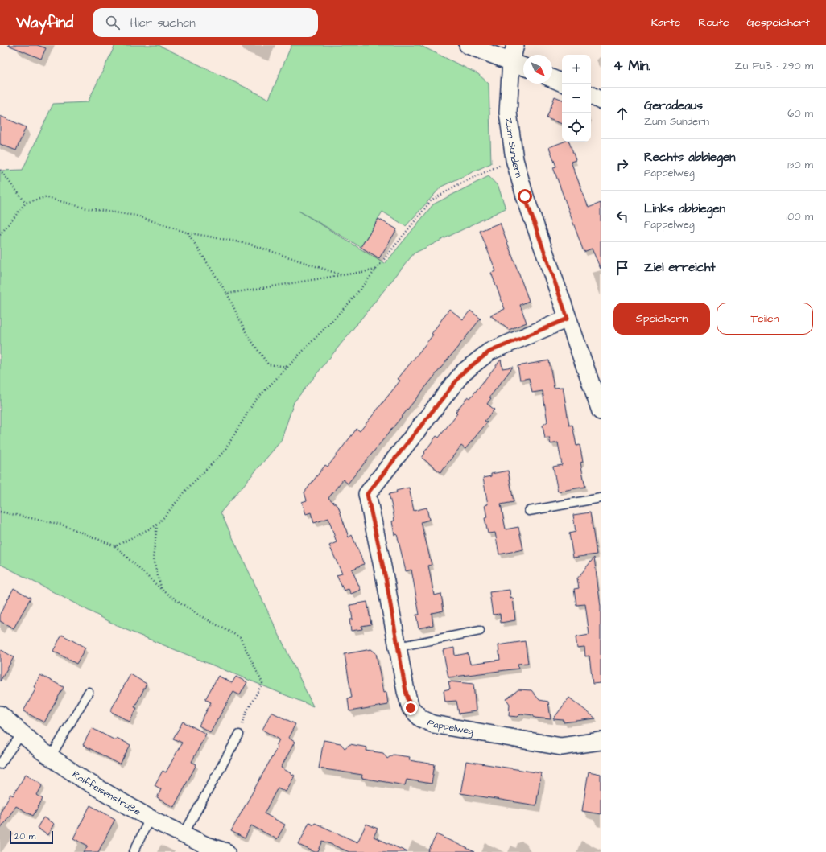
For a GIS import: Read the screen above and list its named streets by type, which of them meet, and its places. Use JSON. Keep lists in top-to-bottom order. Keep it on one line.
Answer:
{"streets":{"street":["Zum Sundern","Pappelweg","Raiffeisenstraße"]},"crossings":[["Zum Sundern","Pappelweg"]],"scale_bar":"20 m","north":"bottom right","page":{"header":"Wayfind","search":"Hier suchen","nav":["Karte","Route","Gespeichert"],"heading":["4 Min.","Zu Fuß · 290 m"],"map_buttons":["+","−"],"list":[["Geradeaus","Zum Sundern","60 m"],["Rechts abbiegen","Pappelweg","130 m"],["Links abbiegen","Pappelweg","100 m"],"Ziel erreicht"],"buttons":["Speichern","Teilen"],"scale":"20 m"}}
